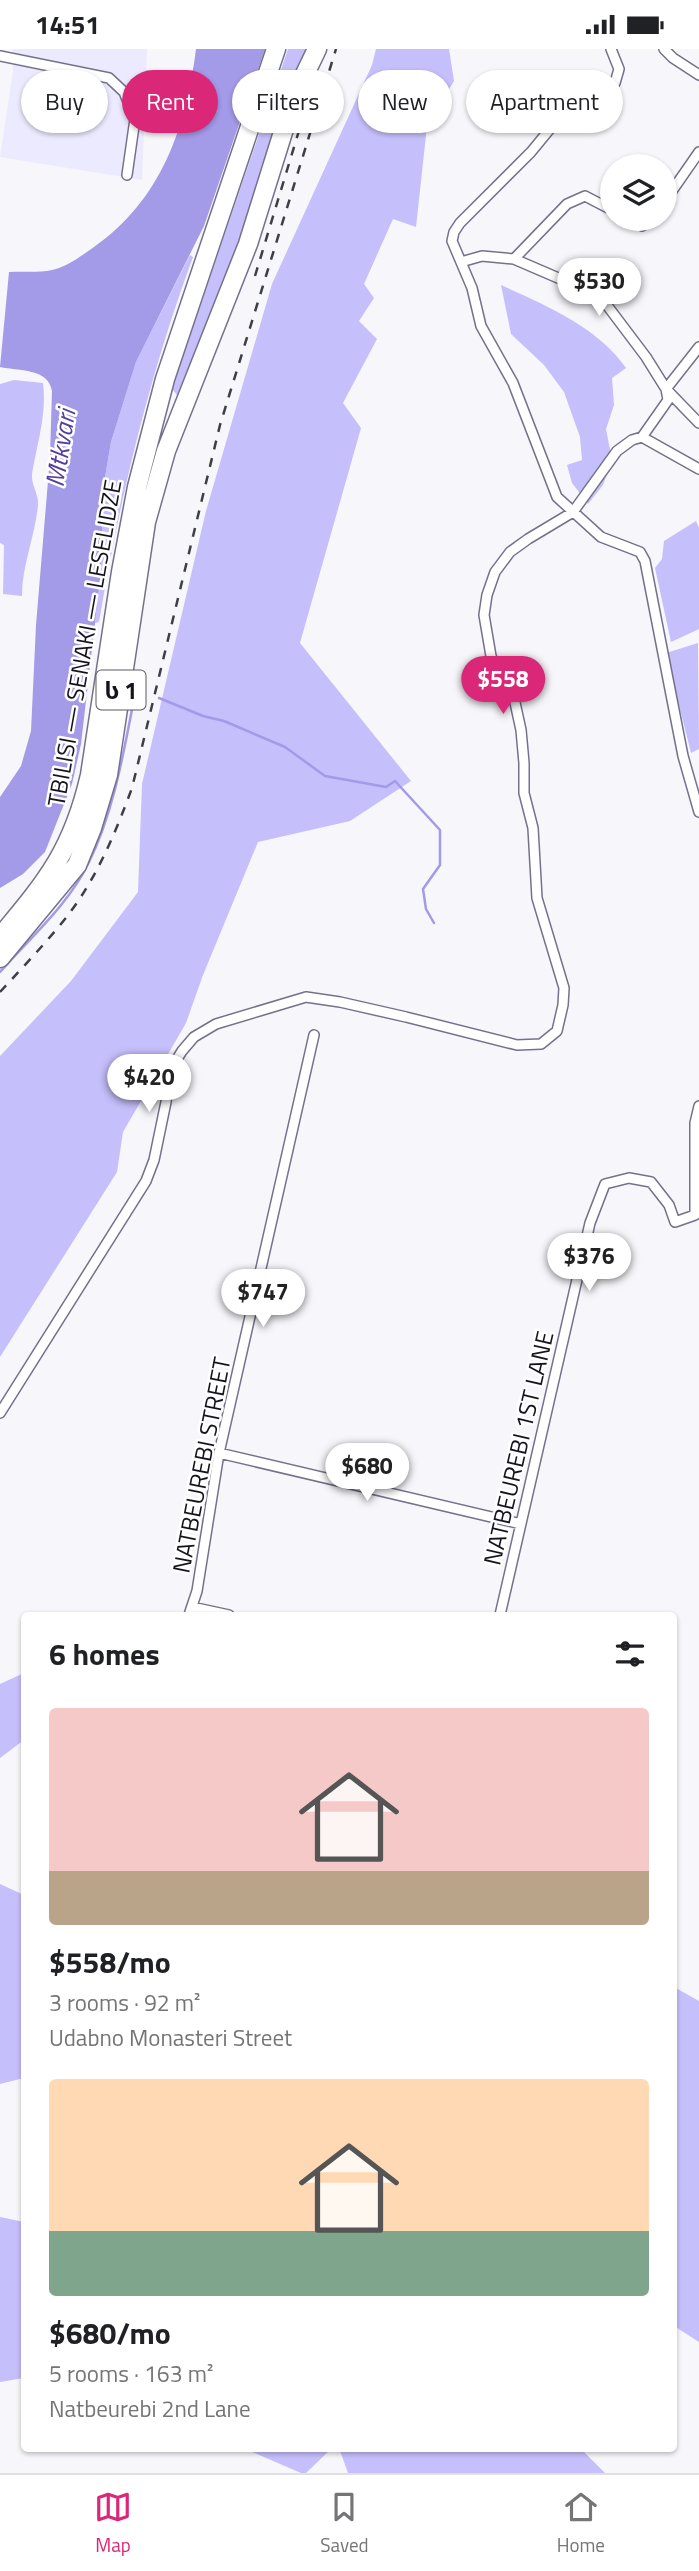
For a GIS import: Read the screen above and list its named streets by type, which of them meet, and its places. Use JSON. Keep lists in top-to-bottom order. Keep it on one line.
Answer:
{"streets":{"highway":["TBILISI — SENAKI — LESELIDZE","ს 1"],"street":["NATBEUREBI 1ST LANE","NATBEUREBI STREET"]},"water":["Mtkvari"],"page":{"status":"14:51","chip":["Buy","Rent","Filters","New","Apartment"],"price":["$530","$558","$420","$376","$747","$680"],"heading":"6 homes","list":[{"name":"$558/mo","note":"3 rooms · 92 m² · Udabno Monasteri Street"},{"name":"$680/mo","note":"5 rooms · 163 m² · Natbeurebi 2nd Lane"}],"tabs":["Map","Saved","Home"]}}
